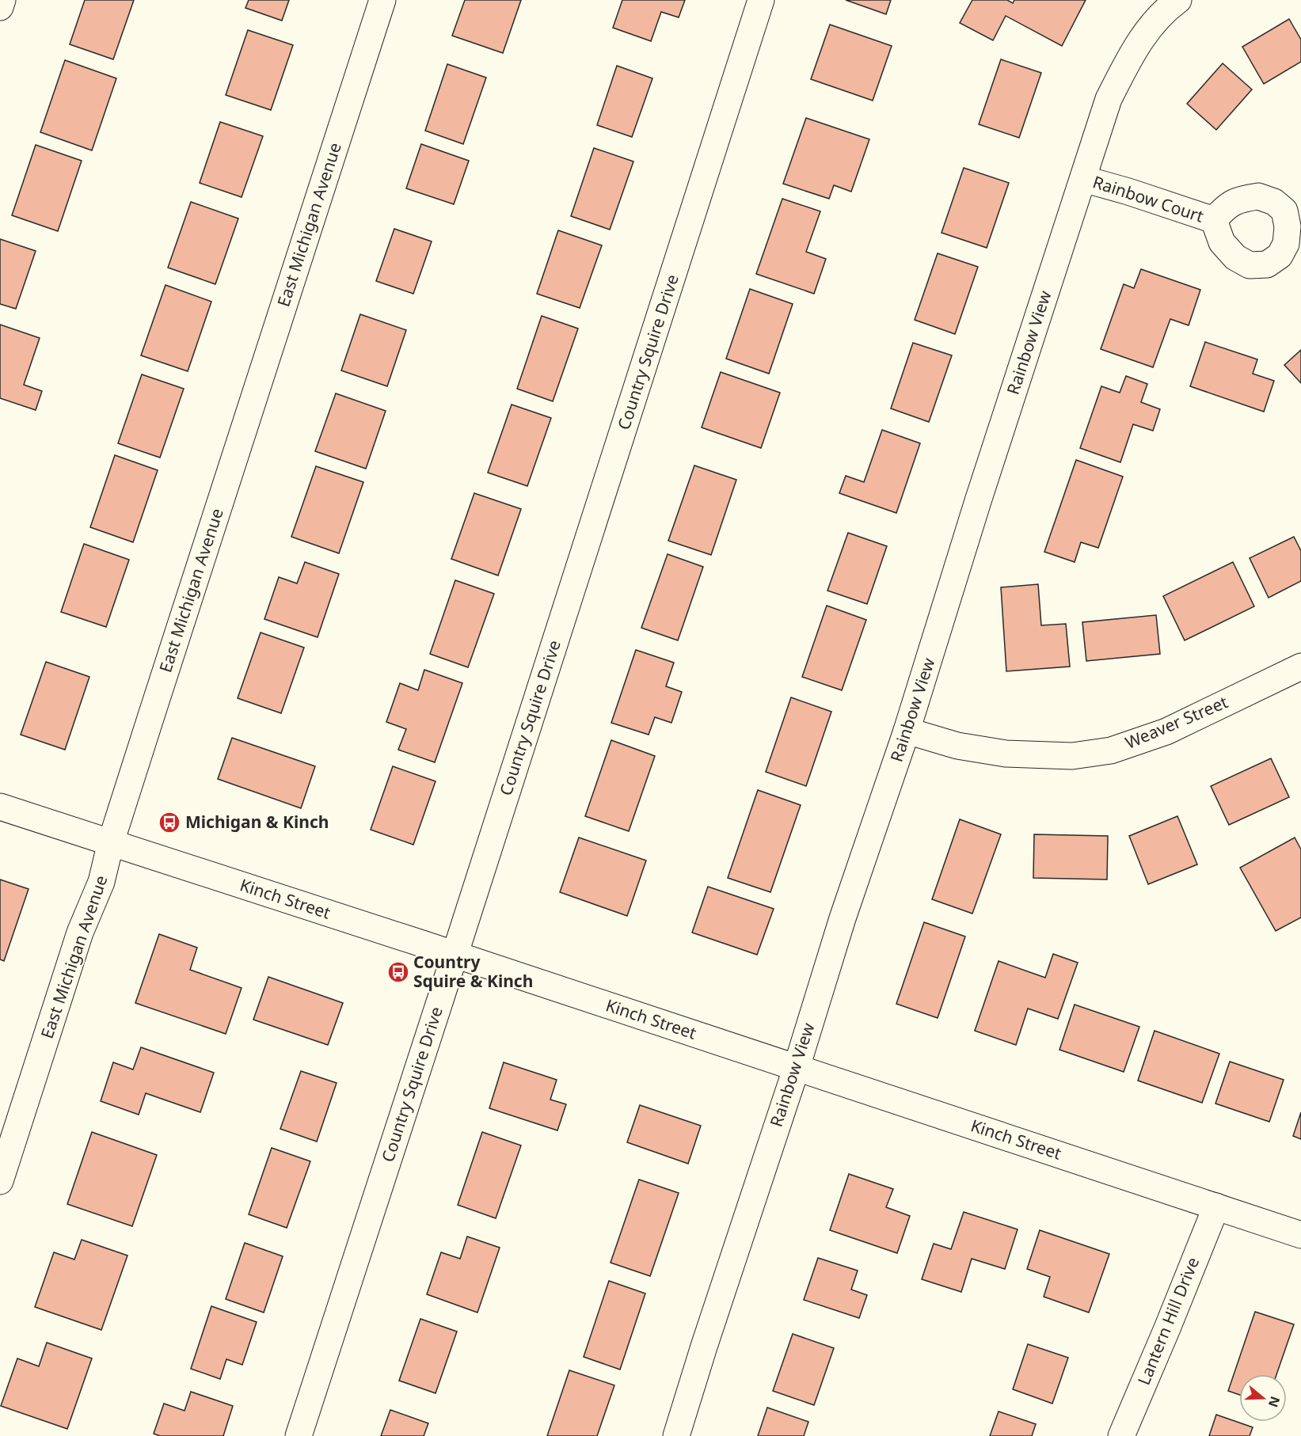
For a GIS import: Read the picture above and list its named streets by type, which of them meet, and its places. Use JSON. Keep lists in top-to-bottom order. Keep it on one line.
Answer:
{"streets":{"street":["Rainbow Court","East Michigan Avenue","Rainbow View","Country Squire Drive","Weaver Street","Kinch Street","Lantern Hill Drive"]},"crossings":[["Rainbow Court","Rainbow View"],["East Michigan Avenue","Kinch Street"],["Rainbow View","Weaver Street"],["Rainbow View","Kinch Street"],["Country Squire Drive","Kinch Street"],["Kinch Street","Lantern Hill Drive"]],"places":{"bus stop":["Michigan & Kinch","Country Squire & Kinch"]},"north":"right"}
